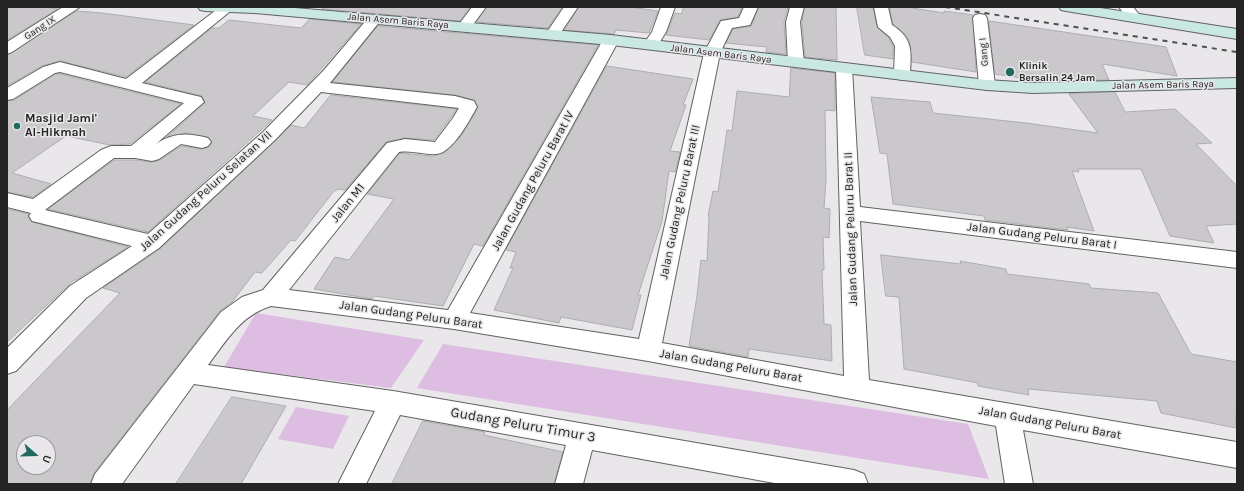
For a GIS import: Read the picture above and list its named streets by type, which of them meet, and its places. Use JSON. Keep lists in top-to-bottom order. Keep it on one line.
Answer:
{"streets":{"street":["Jalan Asem Baris Raya","Gang IX","Gang I","Jalan Gudang Peluru Barat IV","Jalan Gudang Peluru Selatan VII","Jalan Gudang Peluru Barat III","Jalan M1","Jalan Gudang Peluru Barat II","Jalan Gudang Peluru Barat I","Jalan Gudang Peluru Barat","Gudang Peluru Timur 3"]},"crossings":[["Jalan Asem Baris Raya","Gang I"],["Jalan Asem Baris Raya","Jalan Gudang Peluru Barat IV"],["Jalan Asem Baris Raya","Jalan Gudang Peluru Selatan VII"],["Jalan Asem Baris Raya","Jalan Gudang Peluru Barat III"],["Jalan Asem Baris Raya","Jalan Gudang Peluru Barat II"],["Jalan Gudang Peluru Barat IV","Jalan Gudang Peluru Barat"],["Jalan Gudang Peluru Selatan VII","Jalan M1"],["Jalan Gudang Peluru Barat III","Jalan Gudang Peluru Barat"],["Jalan M1","Jalan Gudang Peluru Barat"],["Jalan Gudang Peluru Barat II","Jalan Gudang Peluru Barat I"],["Jalan Gudang Peluru Barat II","Jalan Gudang Peluru Barat"],["Jalan Gudang Peluru Barat","Gudang Peluru Timur 3"]],"places":["Klinik Bersalin 24 Jam","Masjid Jami' Al-Hikmah"],"north":"right"}
